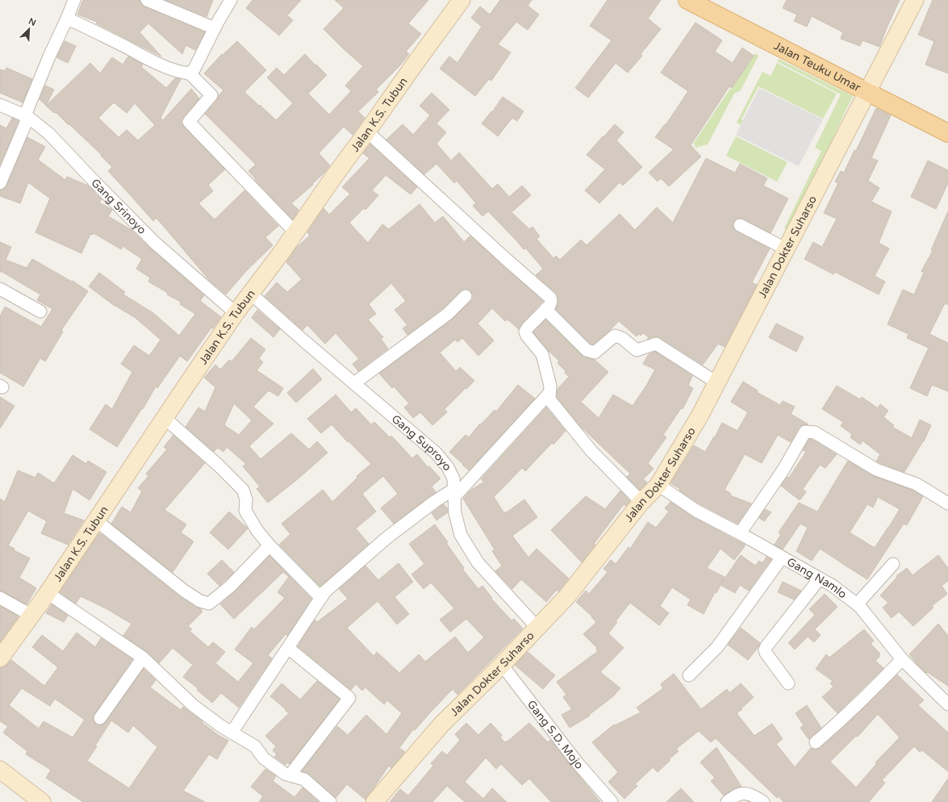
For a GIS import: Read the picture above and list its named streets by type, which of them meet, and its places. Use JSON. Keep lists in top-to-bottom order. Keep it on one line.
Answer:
{"streets":{"main road":["Jalan Teuku Umar"],"street":["Jalan K.S. Tubun","Gang Srinoyo","Jalan Dokter Suharso","Gang Suproyo","Gang Namlo","Gang S.D. Mojo"]},"crossings":[["Jalan Teuku Umar","Jalan Dokter Suharso"],["Jalan K.S. Tubun","Gang Srinoyo"],["Jalan K.S. Tubun","Gang Suproyo"],["Jalan Dokter Suharso","Gang Suproyo"],["Jalan Dokter Suharso","Gang Namlo"],["Jalan Dokter Suharso","Gang S.D. Mojo"]],"north":"top right"}
